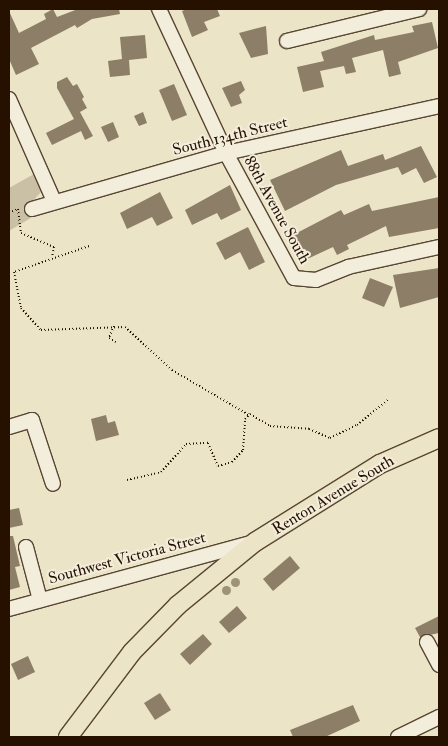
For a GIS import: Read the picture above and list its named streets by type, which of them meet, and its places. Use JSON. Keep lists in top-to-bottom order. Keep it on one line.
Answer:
{"streets":{"main road":["Renton Avenue South"],"street":["South 134th Street","88th Avenue South","Southwest Victoria Street"]},"crossings":[["South 134th Street","88th Avenue South"],["Renton Avenue South","Southwest Victoria Street"]]}
